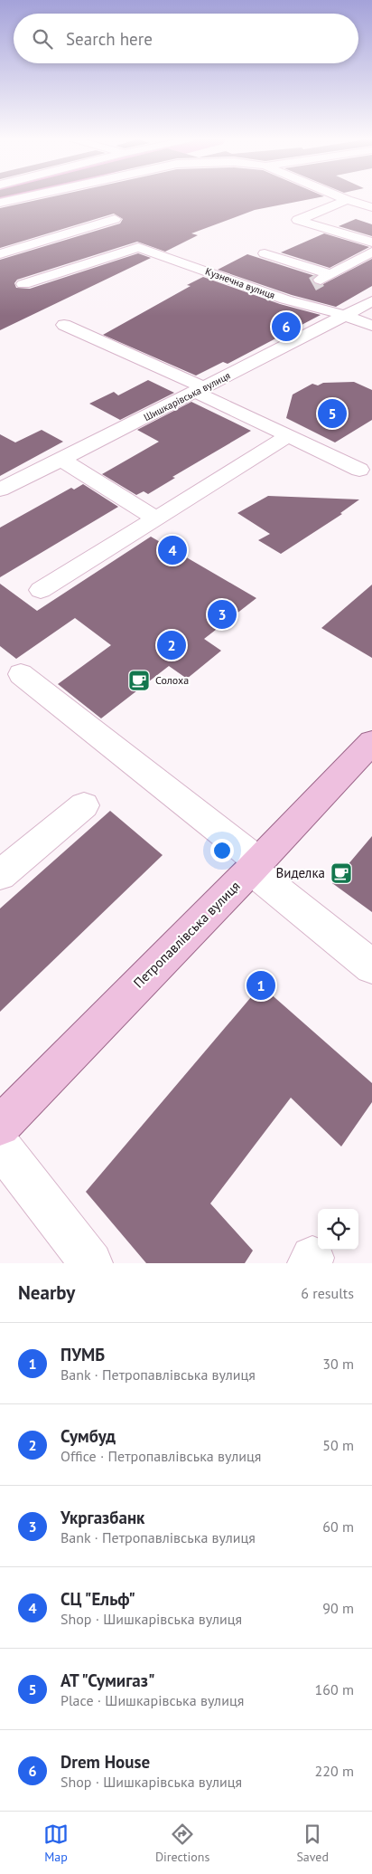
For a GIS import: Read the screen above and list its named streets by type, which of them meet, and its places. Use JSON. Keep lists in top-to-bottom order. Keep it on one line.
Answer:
{"streets":{"main road":["Петропавлівська вулиця"],"street":["Кузнечна вулиця","Шишкарівська вулиця"]},"crossings":[["Кузнечна вулиця","Шишкарівська вулиця"]],"places":{"cafe":["Солоха","Виделка"]},"page":{"search":"Search here","pins":["6","5","4","3","2","1"],"heading":["Nearby","6 results"],"list":[{"mark":"1","name":"ПУМБ","note":"Bank · Петропавлівська вулиця","value":"30 m"},{"mark":"2","name":"Сумбуд","note":"Office · Петропавлівська вулиця","value":"50 m"},{"mark":"3","name":"Укргазбанк","note":"Bank · Петропавлівська вулиця","value":"60 m"},{"mark":"4","name":"СЦ \"Ельф\"","note":"Shop · Шишкарівська вулиця","value":"90 m"},{"mark":"5","name":"АТ \"Сумигаз\"","note":"Place · Шишкарівська вулиця","value":"160 m"},{"mark":"6","name":"Drem House","note":"Shop · Шишкарівська вулиця","value":"220 m"}],"nav":["Map","Directions","Saved"]}}
